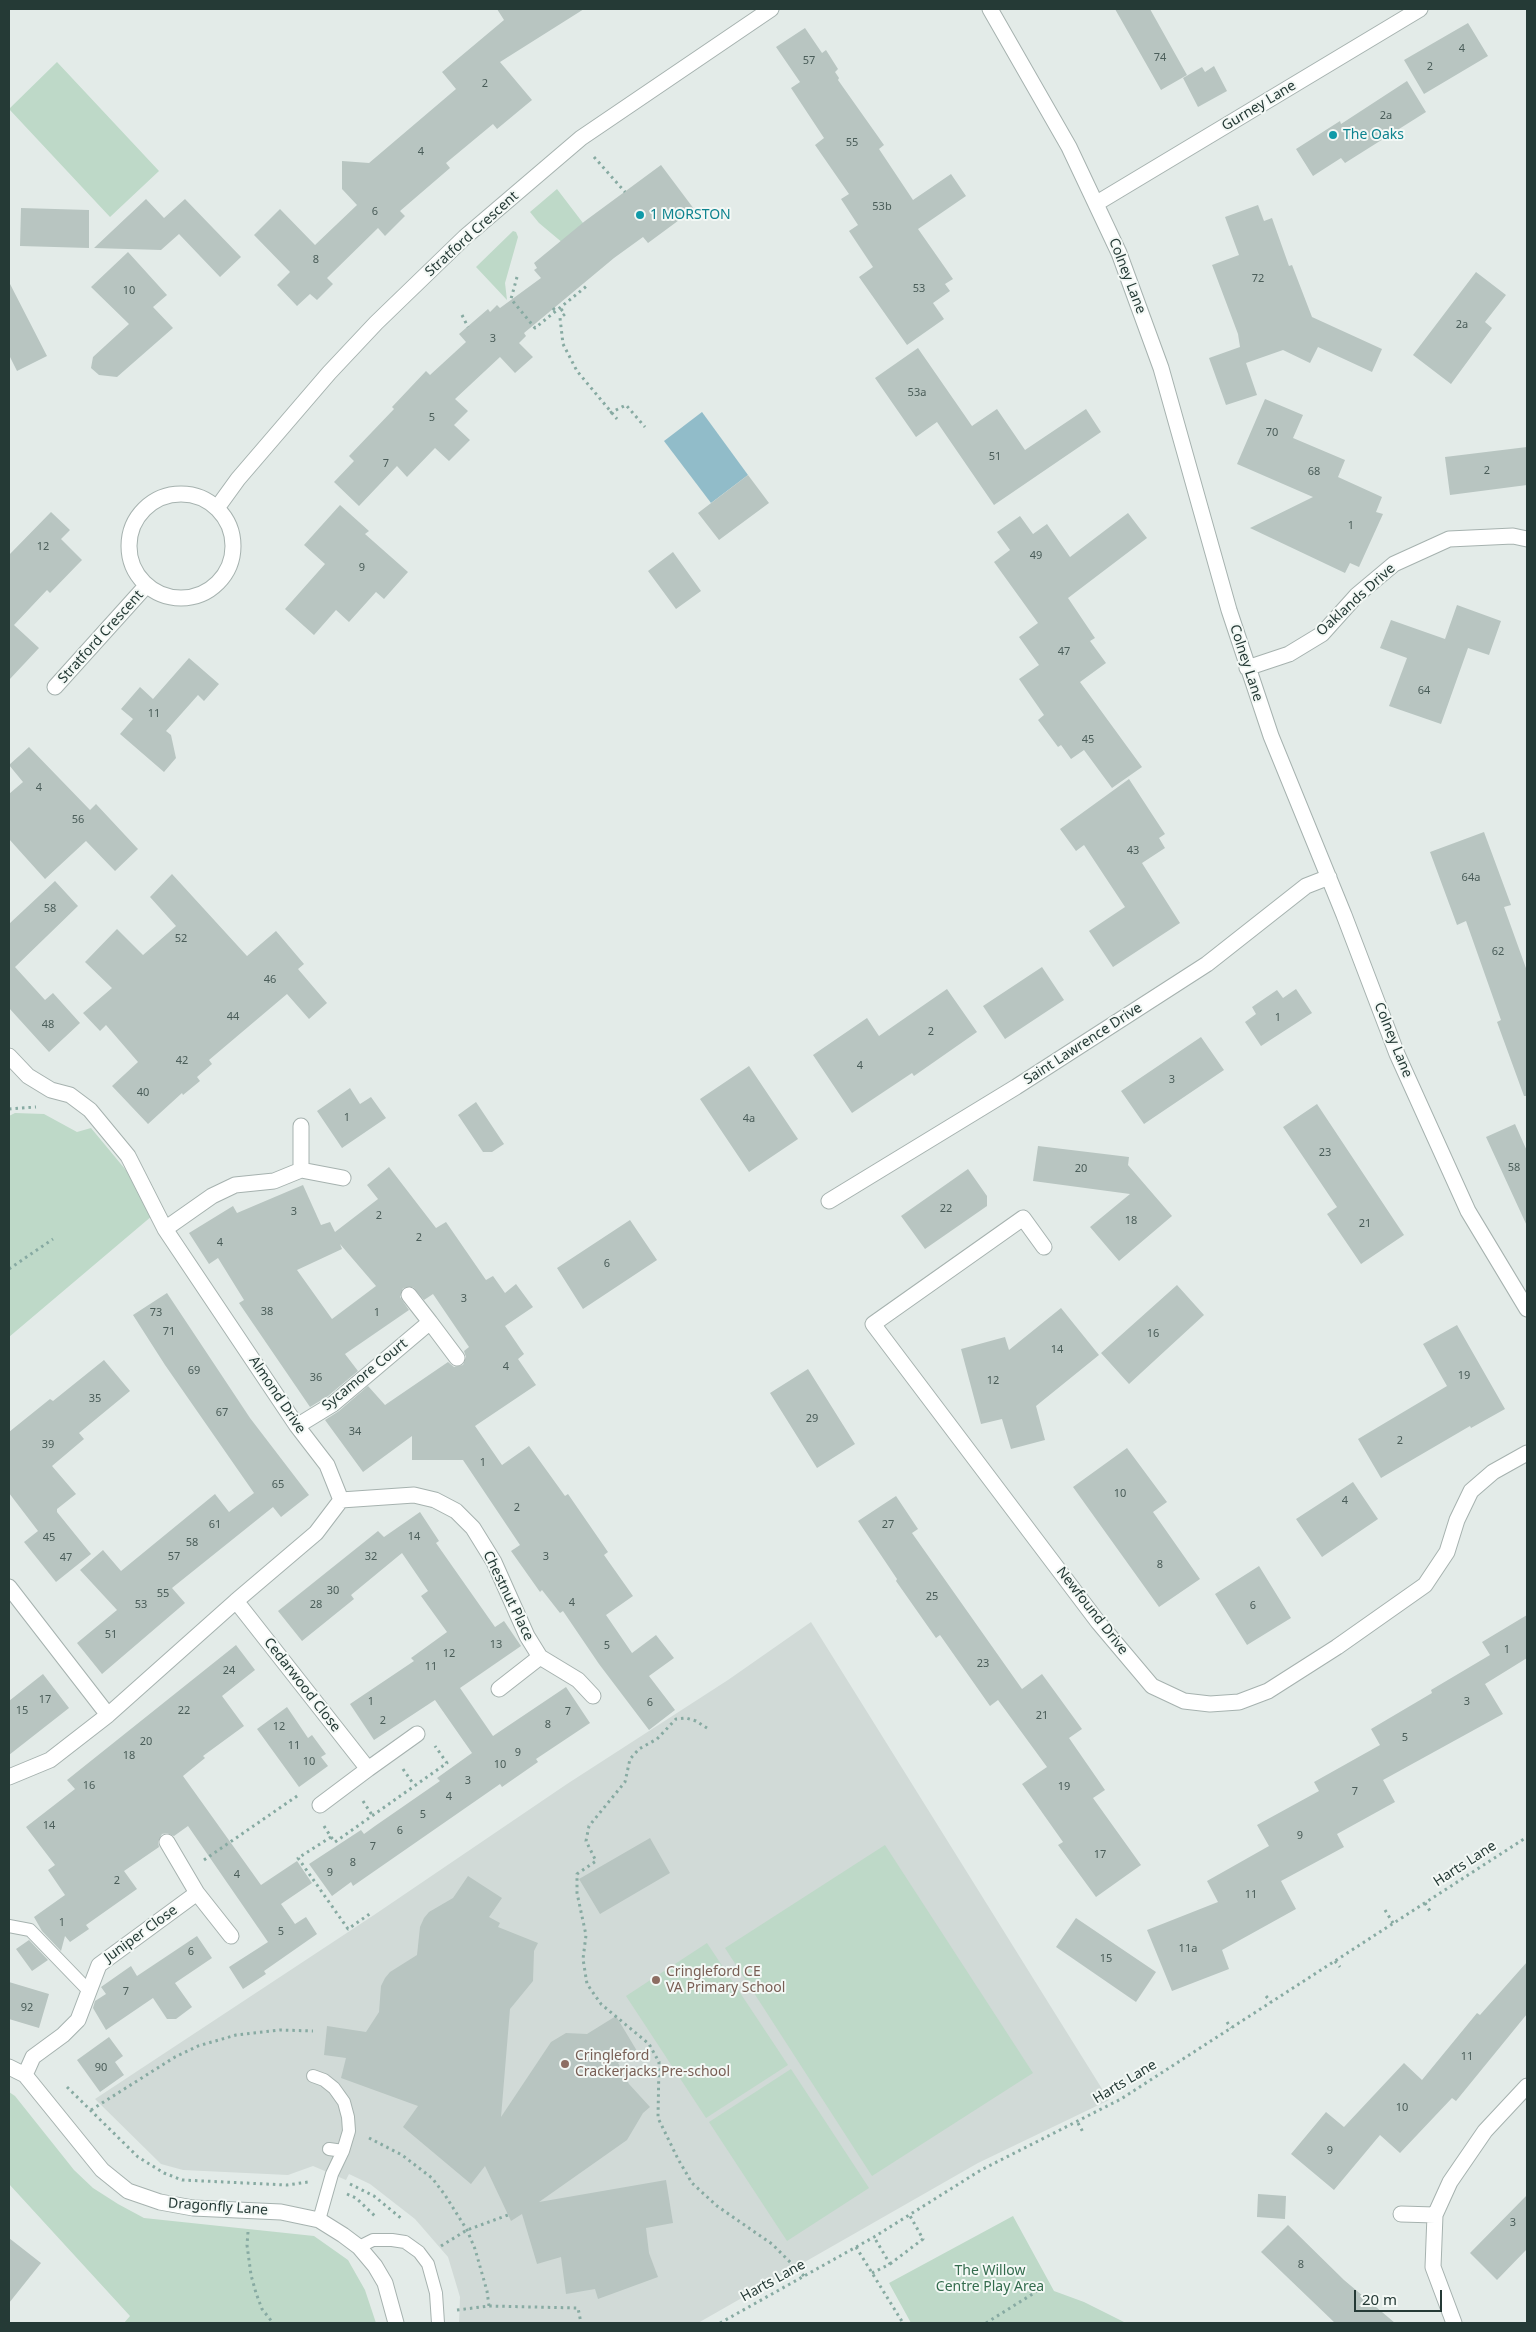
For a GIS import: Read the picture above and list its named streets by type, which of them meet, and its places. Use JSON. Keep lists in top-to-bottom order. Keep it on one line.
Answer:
{"streets":{"street":["Gurney Lane","Stratford Crescent","Colney Lane","Oaklands Drive","Saint Lawrence Drive","Sycamore Court","Almond Drive","Chestnut Place","Newfound Drive","Cedarwood Close","Juniper Close","Dragonfly Lane"],"path":["Harts Lane"]},"crossings":[["Gurney Lane","Colney Lane"],["Colney Lane","Oaklands Drive"],["Colney Lane","Saint Lawrence Drive"],["Sycamore Court","Almond Drive"],["Almond Drive","Chestnut Place"],["Juniper Close","Dragonfly Lane"]],"parks":["The Willow Centre Play Area"],"places":["The Oaks","1 MORSTON","Cringleford CE VA Primary School","Cringleford Crackerjacks Pre-school"],"house_numbers":["4","74","57","2","2","2a","55","4","53b","6","8","72","53","10","2a","3","53a","5","70","51","7","2","68","1","12","49","9","47","64","11","45","4","56","43","64a","58","52","62","46","44","1","48","2","42","4","3","40","1","4a","23","58","20","22","3","2","18","21","2","4","6","3","38","73","1","71","16","14","4","69","19","36","12","35","67","29","34","2","39","1","65","10","4","2","61","27","14","45","58","57","32","3","47","8","30","55","25","4","53","28","6","51","13","5","1","12","23","11","24","17","1","3","6","15","22","7","21","2","8","12","5","20","11","9","18","10","10","3","16","19","7","4","5","14","6","9","7","17","8","9","4","2","11","1","5","11a","6","15","7","92","11","90","10","9","3","8"],"scale_bar":"20 m"}
